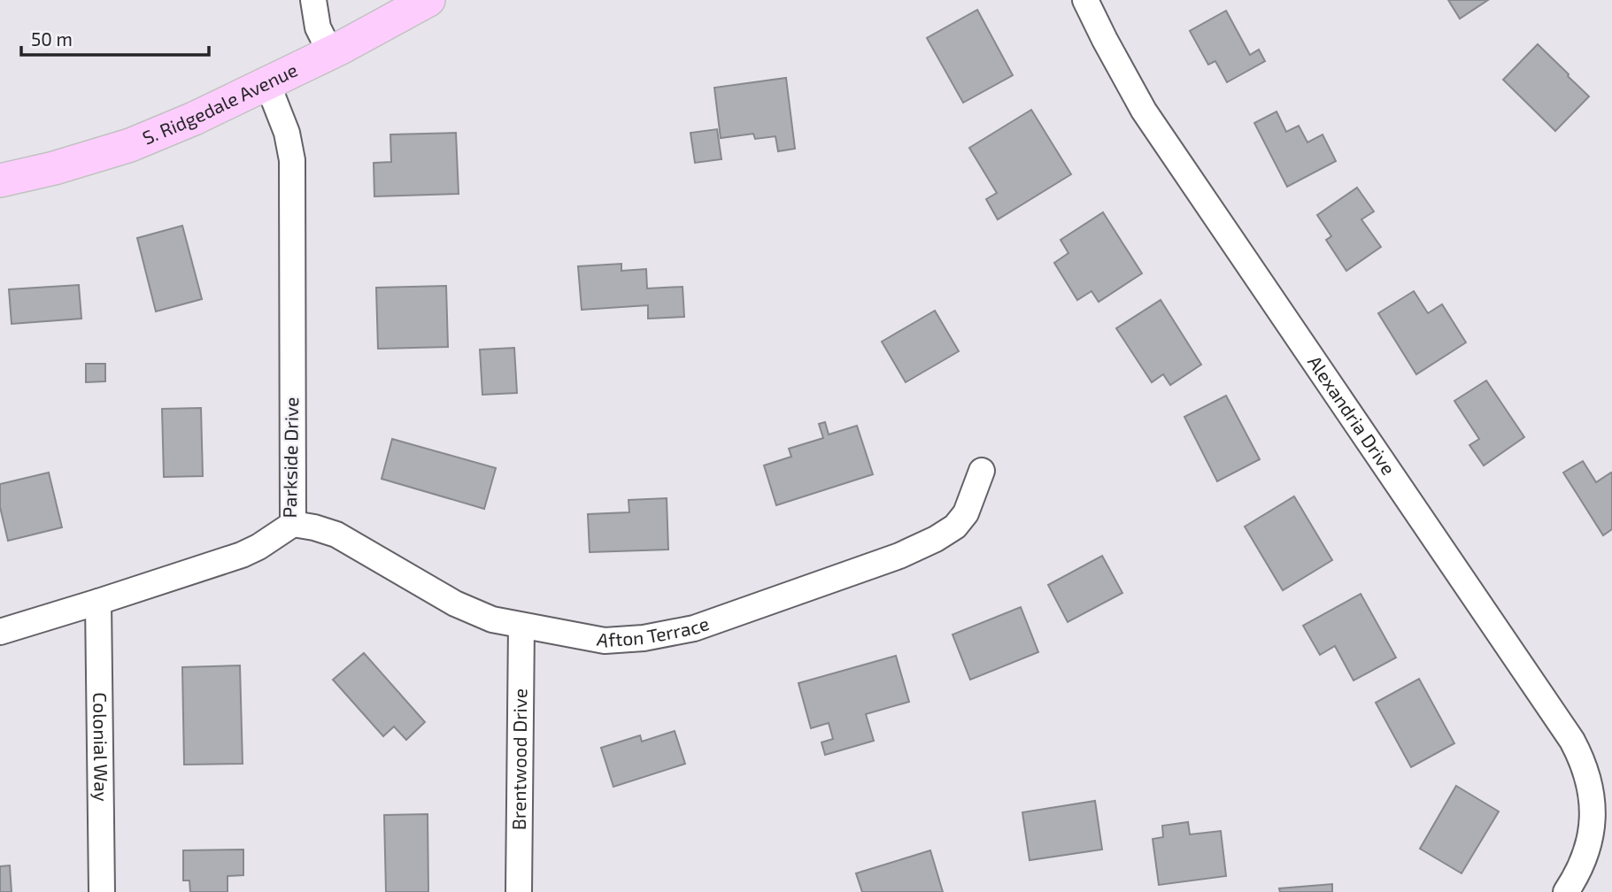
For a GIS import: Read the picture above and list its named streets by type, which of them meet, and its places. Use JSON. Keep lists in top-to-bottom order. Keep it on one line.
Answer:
{"streets":{"main road":["S. Ridgedale Avenue"],"street":["Alexandria Drive","Parkside Drive","Afton Terrace","Colonial Way","Brentwood Drive"]},"crossings":[["S. Ridgedale Avenue","Parkside Drive"],["Parkside Drive","Afton Terrace"],["Parkside Drive","Colonial Way"],["Afton Terrace","Brentwood Drive"]],"scale_bar":"50 m"}
